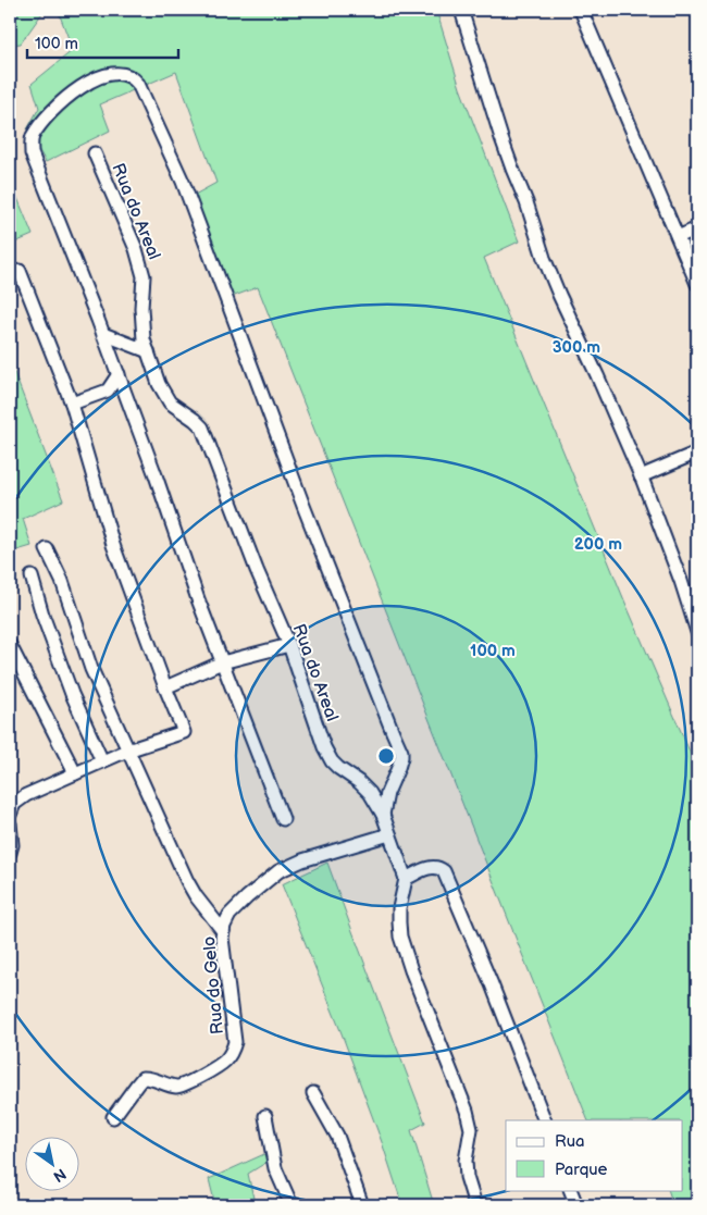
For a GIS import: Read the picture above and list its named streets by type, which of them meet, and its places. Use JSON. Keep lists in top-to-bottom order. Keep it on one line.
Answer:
{"streets":{"street":["Rua do Areal","Rua do Gelo"]},"crossings":[["Rua do Areal","Rua do Gelo"]],"legend":["Rua","Parque"],"scale_bar":"100 m","north":"bottom right","rings":["300 m","200 m","100 m"]}
